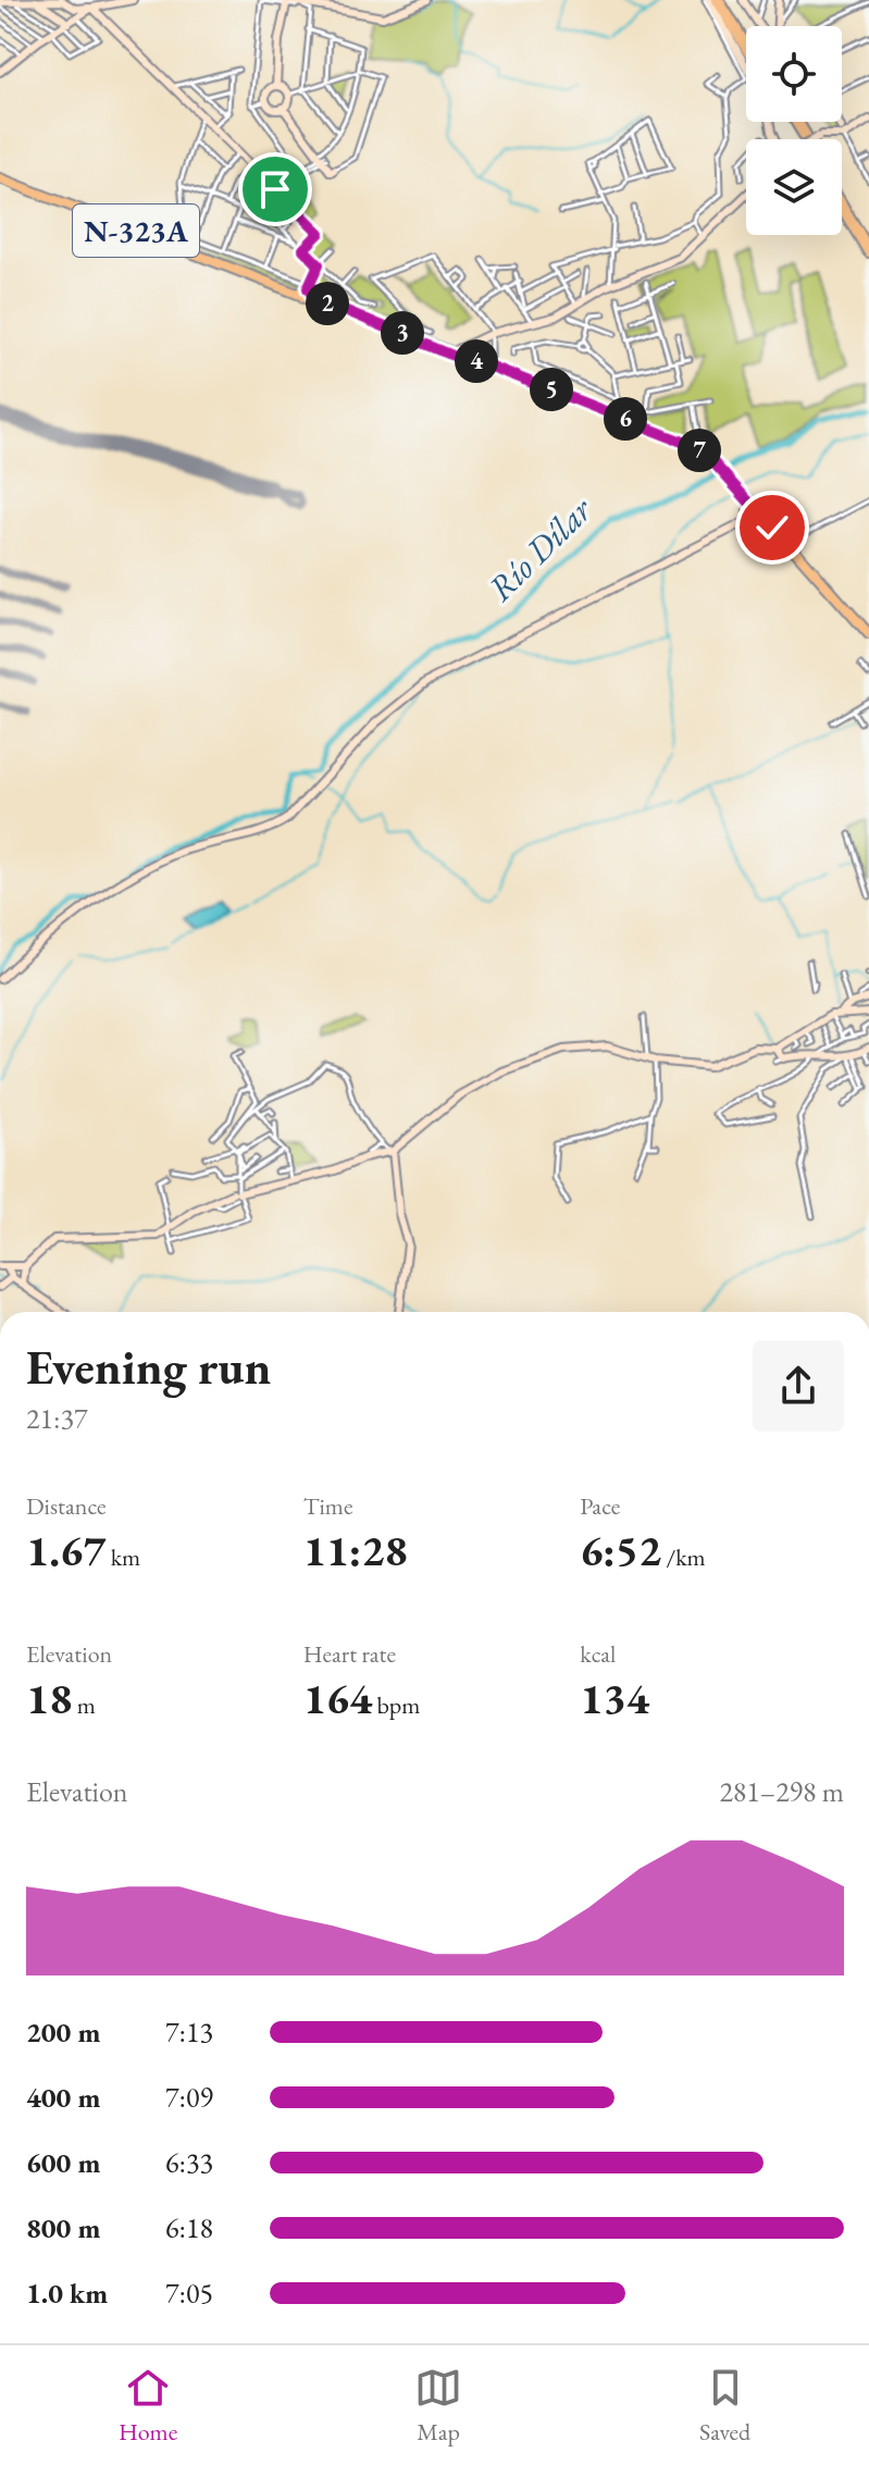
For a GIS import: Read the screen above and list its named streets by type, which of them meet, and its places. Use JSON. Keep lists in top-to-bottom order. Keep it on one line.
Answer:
{"streets":{"main road":["N-323A"]},"water":["Río Dílar"],"page":{"pins":["2","3","4","5","6","7"],"heading":["Evening run","21:37"],"stats":[["Distance","1.67 km"],["Time","11:28"],["Pace","6:52 /km"],["Elevation","18 m"],["Heart rate","164 bpm"],["kcal","134"]],"chart":["Elevation","281–298 m"],"list":[{"name":"200 m","note":"7:13"},{"name":"400 m","note":"7:09"},{"name":"600 m","note":"6:33"},{"name":"800 m","note":"6:18"},{"name":"1.0 km","note":"7:05"}],"tabs":["Home","Map","Saved"]}}
